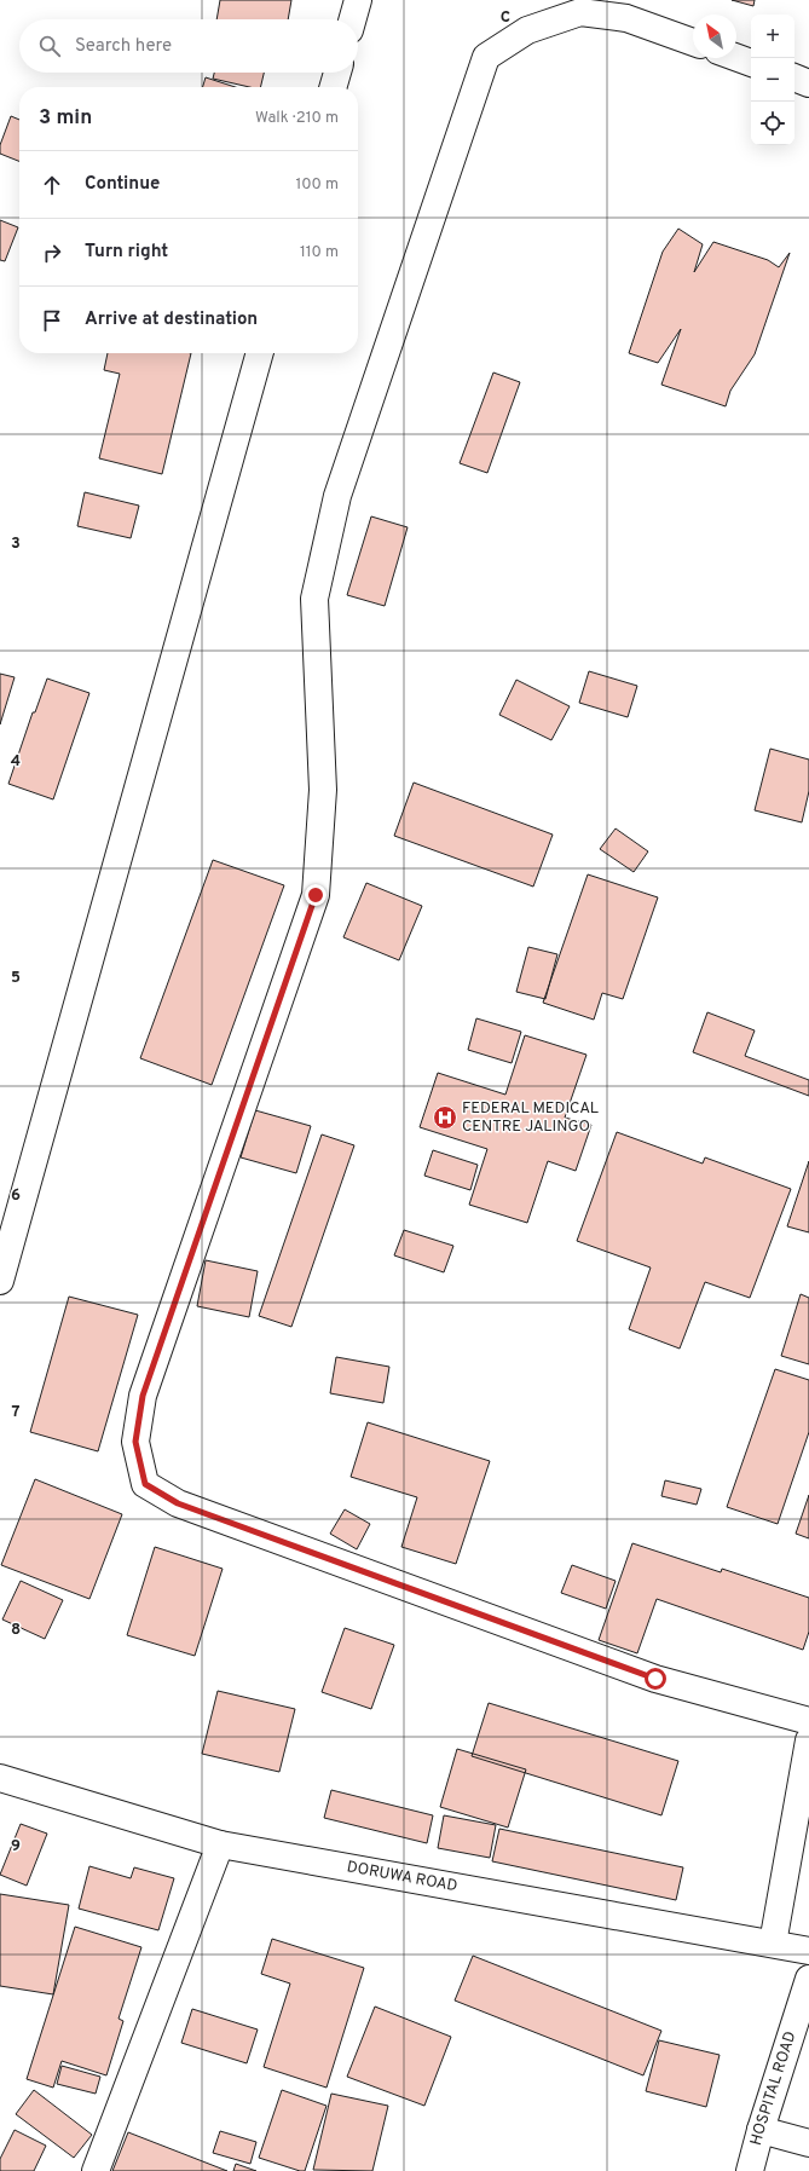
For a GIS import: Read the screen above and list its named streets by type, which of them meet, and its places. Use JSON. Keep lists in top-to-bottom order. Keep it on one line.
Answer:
{"streets":{"street":["DORUWA ROAD","HOSPITAL ROAD"]},"places":{"hospital":["FEDERAL MEDICAL CENTRE JALINGO"]},"north":"top left","page":{"map_buttons":["+","−"],"search":"Search here","heading":["3 min","Walk · 210 m"],"list":[["Continue","100 m"],["Turn right","110 m"],"Arrive at destination"]},"grid":{"columns":["C"],"rows":["3","4","5","6","7","8","9"]}}
